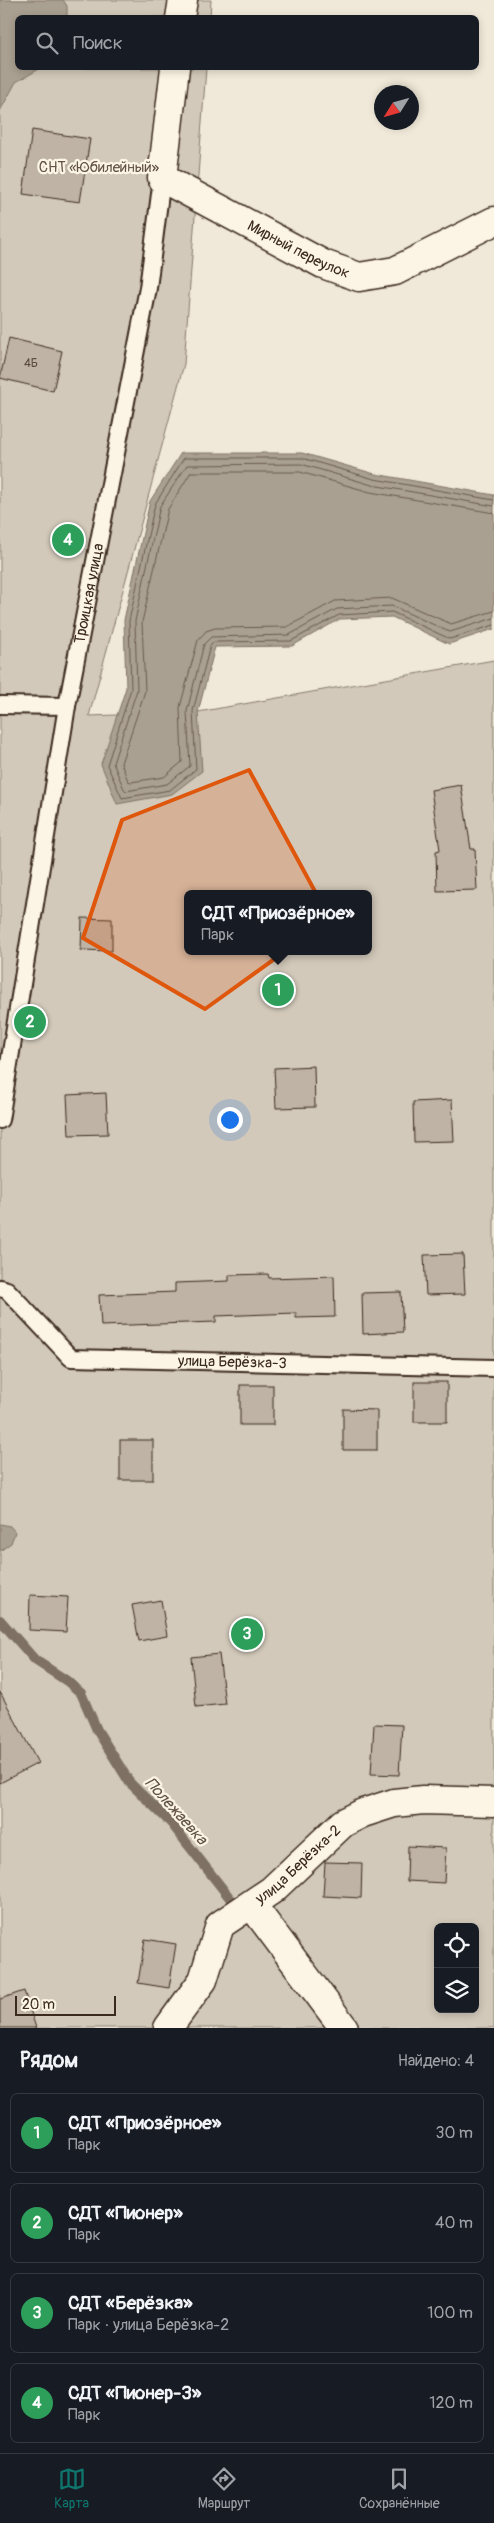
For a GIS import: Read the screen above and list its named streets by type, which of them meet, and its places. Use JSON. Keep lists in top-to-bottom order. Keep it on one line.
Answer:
{"streets":{"street":["Мирный переулок","Троицкая улица","улица Берёзка-2"],"lane":["улица Берёзка-3"]},"crossings":[["Мирный переулок","Троицкая улица"]],"water":["Полежаевка"],"parks":["СНТ «Юбилейный»"],"house_numbers":["4Б"],"scale_bar":"20 m","north":"bottom left","page":{"search":"Поиск","pins":["4","1","2","3"],"popup":["СДТ «Приозёрное»","Парк"],"scale":"20 m","heading":["Рядом","Найдено: 4"],"list":[{"mark":"1","name":"СДТ «Приозёрное»","note":"Парк","value":"30 m"},{"mark":"2","name":"СДТ «Пионер»","note":"Парк","value":"40 m"},{"mark":"3","name":"СДТ «Берёзка»","note":"Парк · улица Берёзка-2","value":"100 m"},{"mark":"4","name":"СДТ «Пионер-3»","note":"Парк","value":"120 m"}],"nav":["Карта","Маршрут","Сохранённые"]}}
